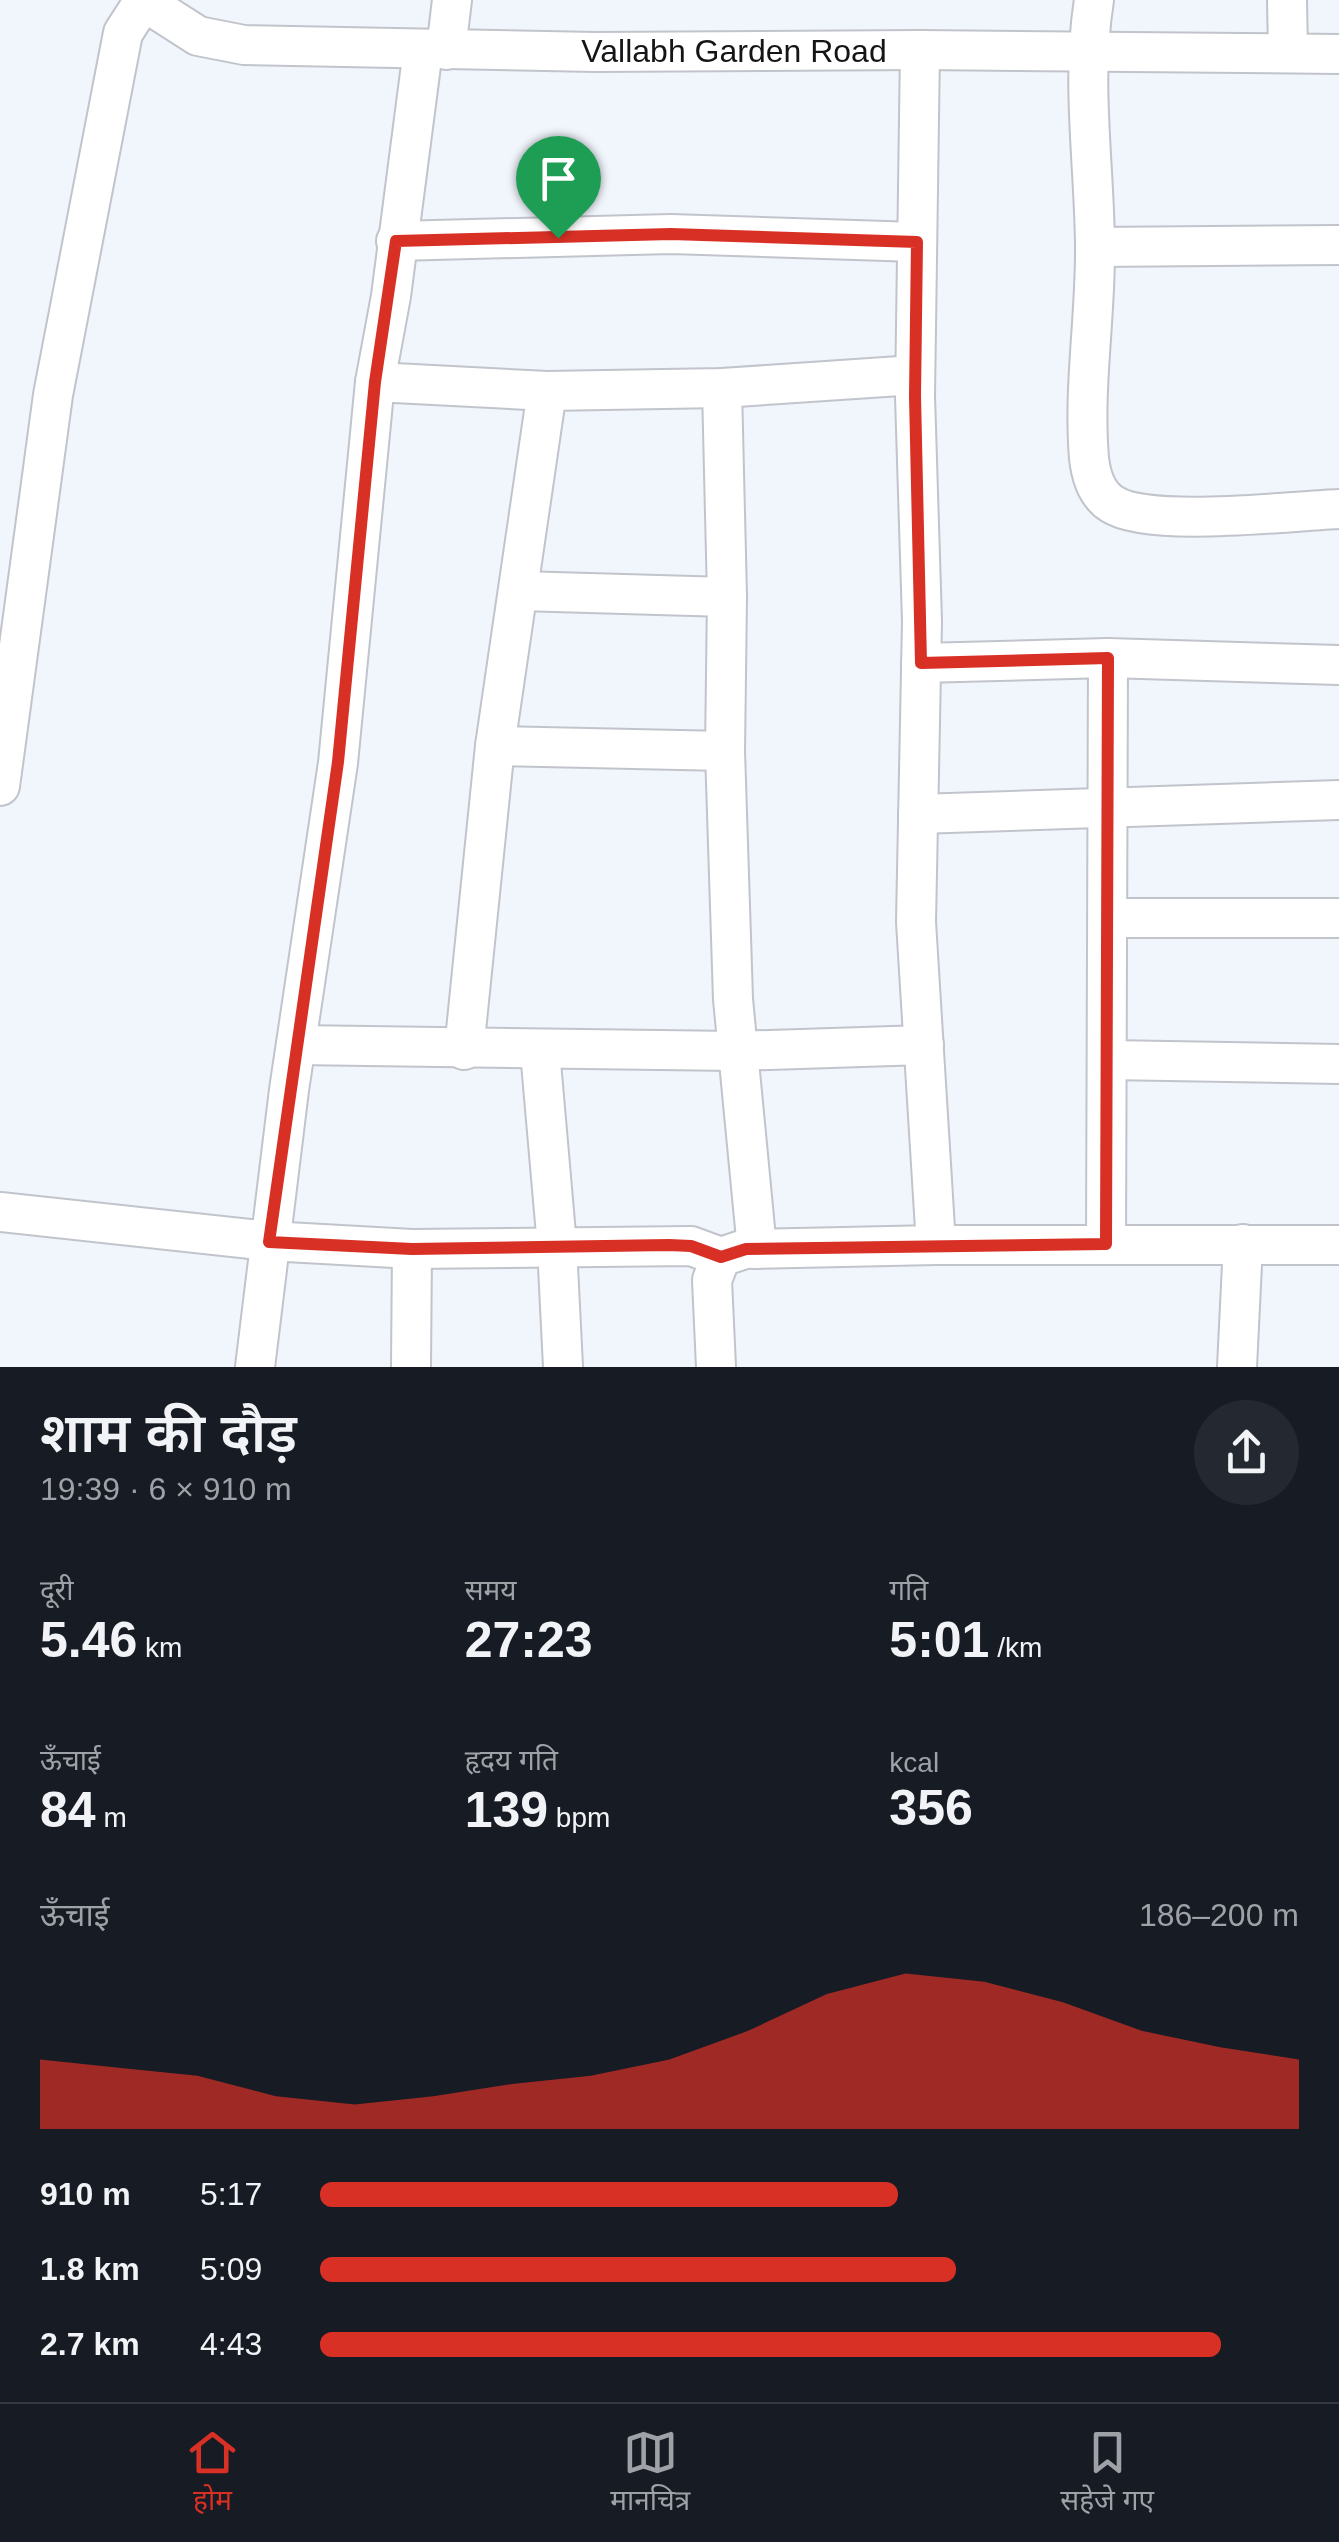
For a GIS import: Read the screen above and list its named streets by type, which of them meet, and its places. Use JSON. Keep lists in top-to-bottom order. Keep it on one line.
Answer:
{"streets":{"street":["Vallabh Garden Road"]},"page":{"heading":["शाम की दौड़","19:39 · 6 × 910 m"],"stats":[["दूरी","5.46 km"],["समय","27:23"],["गति","5:01 /km"],["ऊँचाई","84 m"],["हृदय गति","139 bpm"],["kcal","356"]],"chart":["ऊँचाई","186–200 m"],"list":[{"name":"910 m","note":"5:17"},{"name":"1.8 km","note":"5:09"},{"name":"2.7 km","note":"4:43"}],"tabs":["होम","मानचित्र","सहेजे गए"]}}
